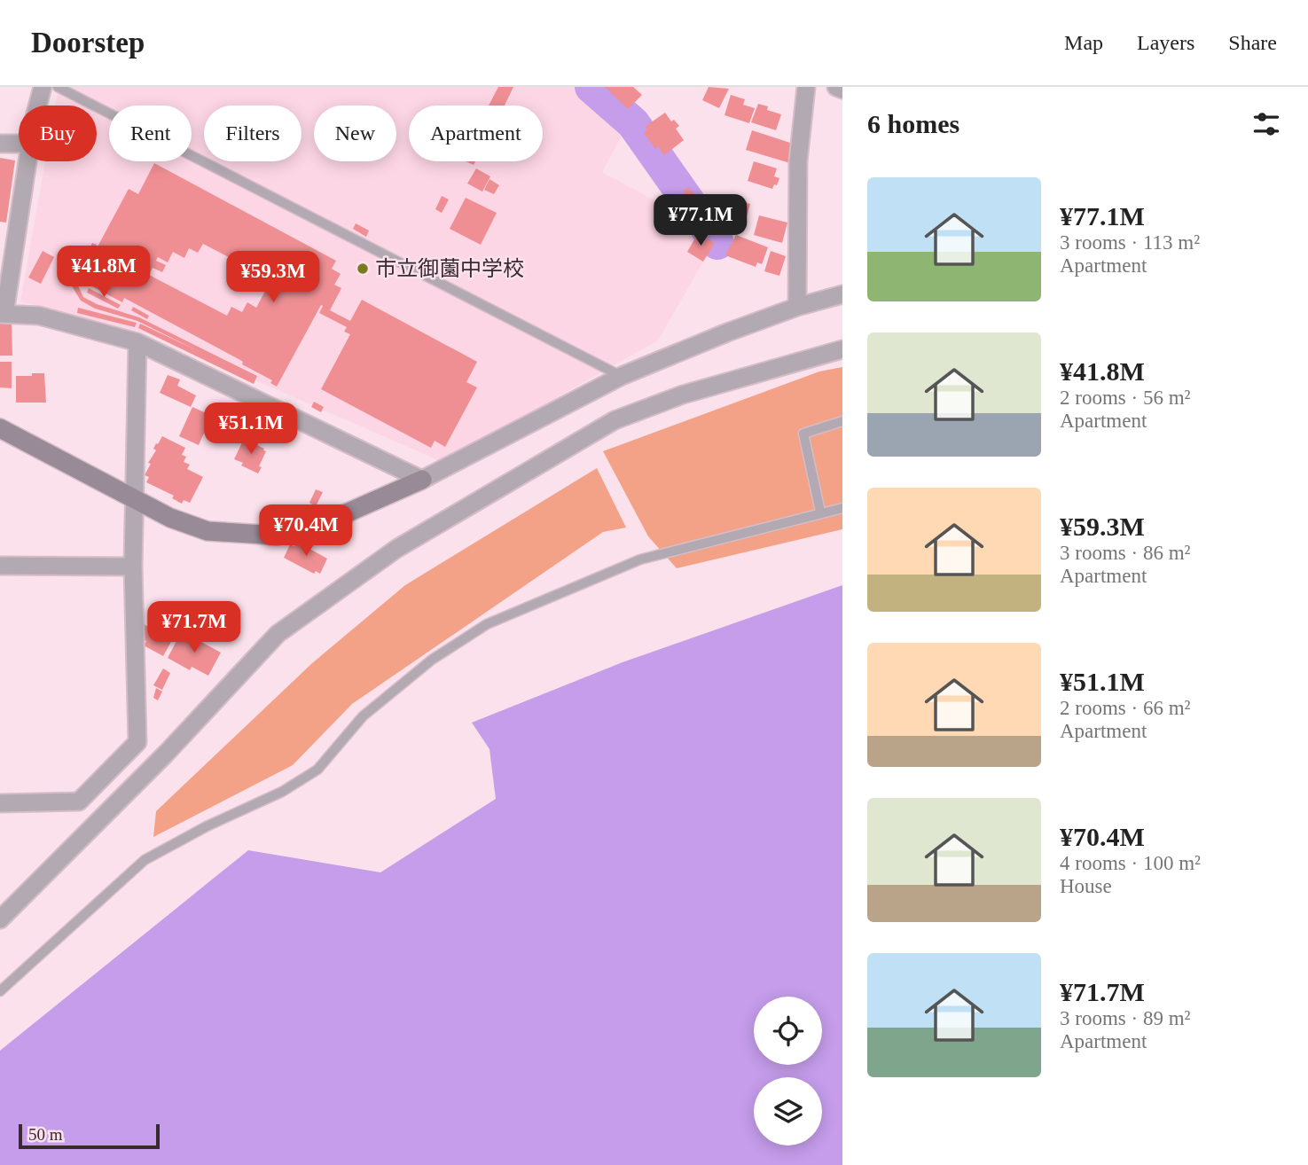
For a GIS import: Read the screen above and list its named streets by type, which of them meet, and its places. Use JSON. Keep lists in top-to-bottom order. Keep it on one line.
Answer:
{"places":["市立御薗中学校"],"scale_bar":"50 m","page":{"header":"Doorstep","nav":["Map","Layers","Share"],"heading":"6 homes","chip":["Buy","Rent","Filters","New","Apartment"],"list":[{"name":"¥77.1M","note":"3 rooms · 113 m² · Apartment"},{"name":"¥41.8M","note":"2 rooms · 56 m² · Apartment"},{"name":"¥59.3M","note":"3 rooms · 86 m² · Apartment"},{"name":"¥51.1M","note":"2 rooms · 66 m² · Apartment"},{"name":"¥70.4M","note":"4 rooms · 100 m² · House"},{"name":"¥71.7M","note":"3 rooms · 89 m² · Apartment"}],"price":["¥77.1M","¥41.8M","¥59.3M","¥51.1M","¥70.4M","¥71.7M"],"scale":"50 m"}}
